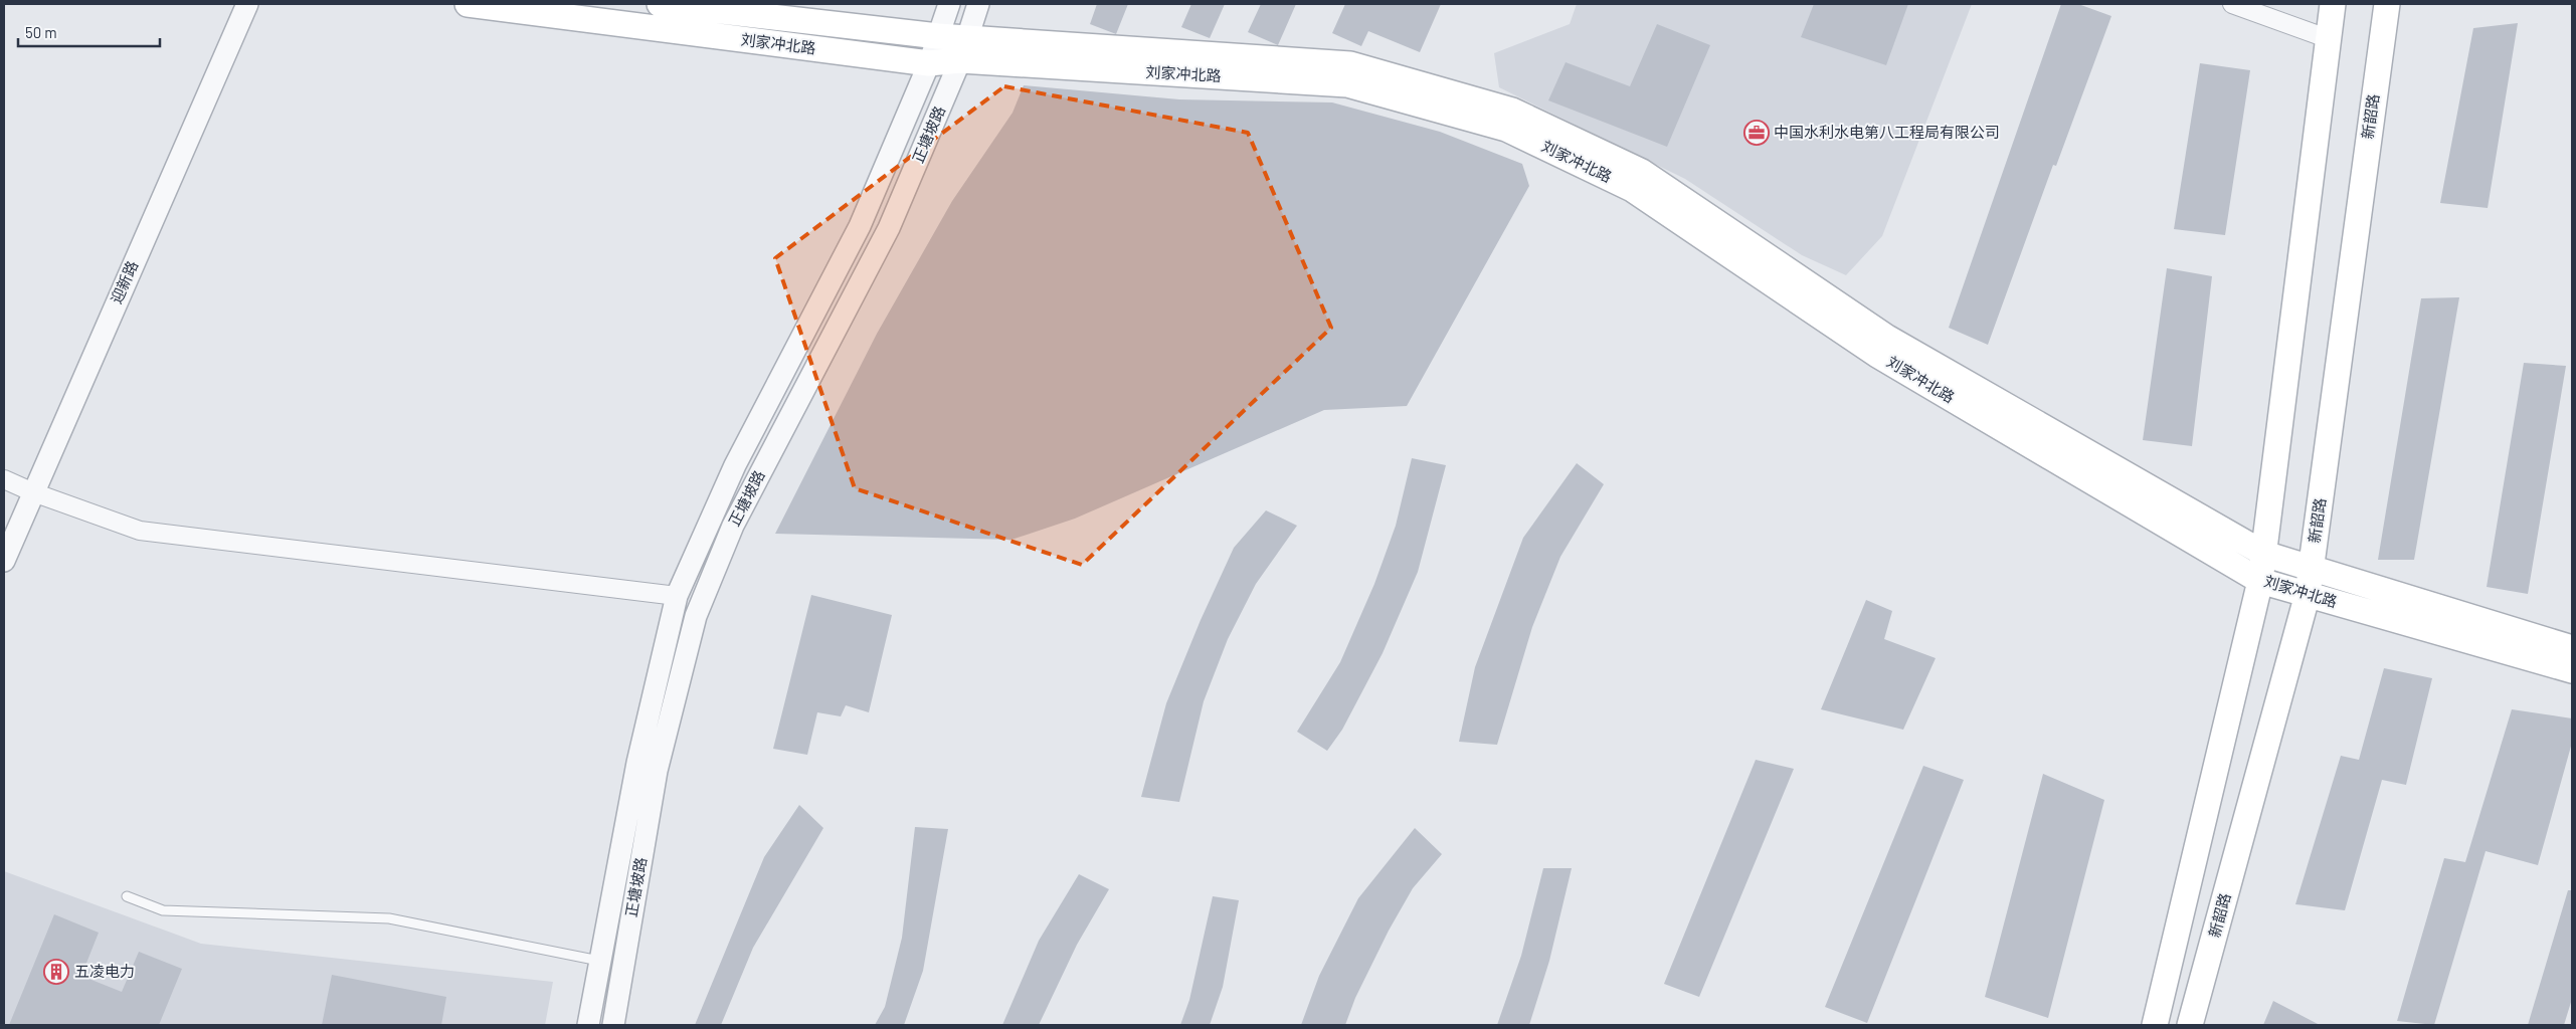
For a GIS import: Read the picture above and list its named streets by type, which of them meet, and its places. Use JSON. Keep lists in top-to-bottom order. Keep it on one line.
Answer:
{"streets":{"main road":["刘家冲北路","新韶路"],"street":["正塘坡路","迎新路"]},"crossings":[["刘家冲北路","新韶路"],["刘家冲北路","正塘坡路"]],"places":{"office":["中国水利水电第八工程局有限公司"],"building":["五凌电力"]},"scale_bar":"50 m"}
